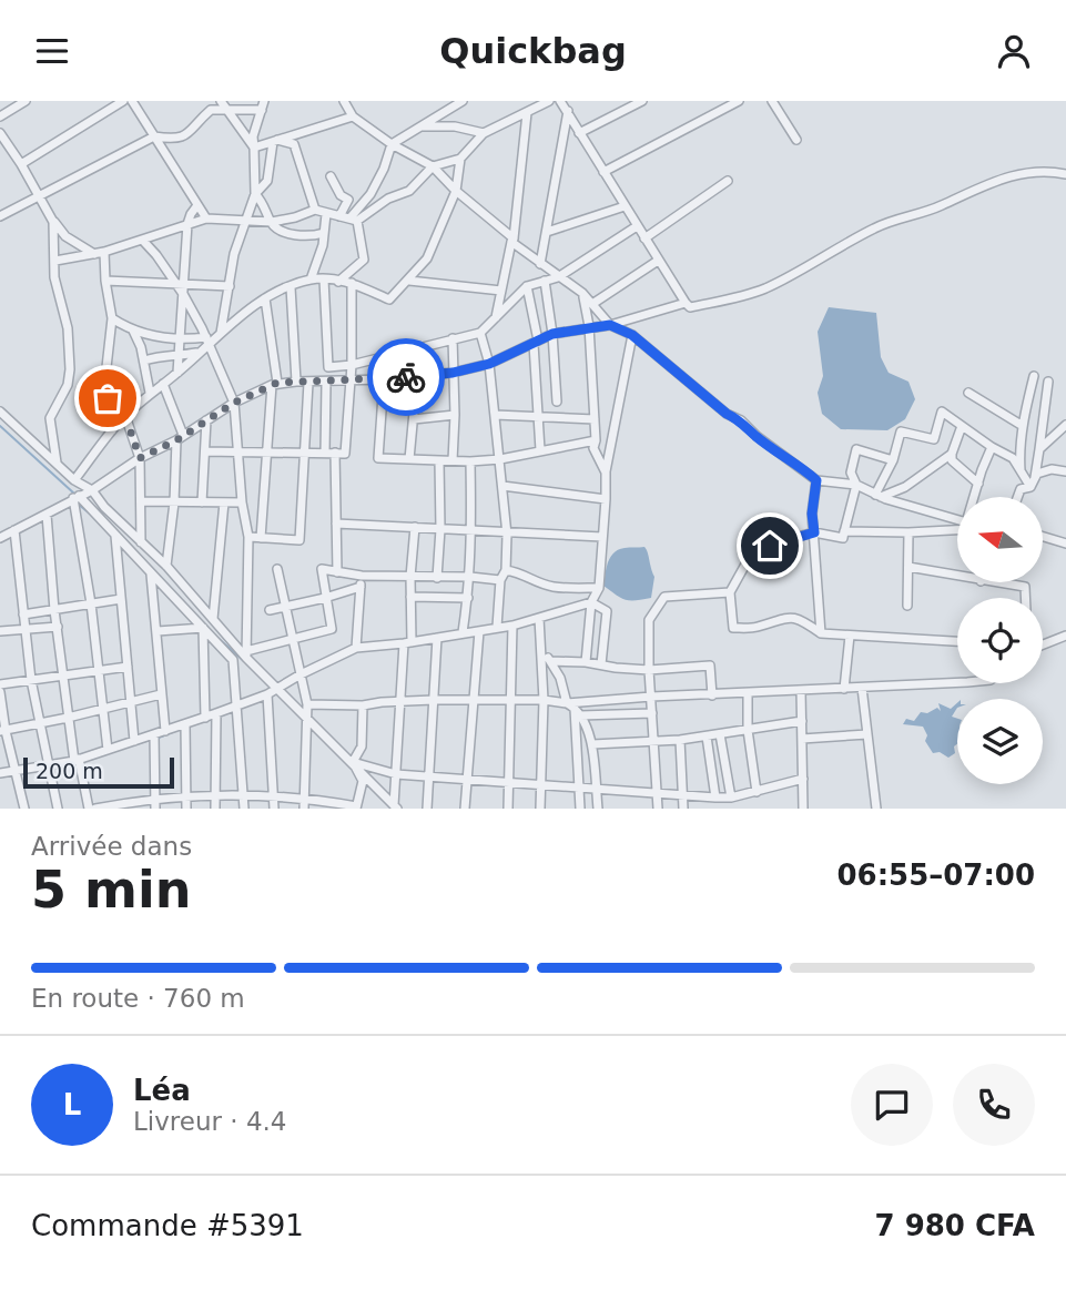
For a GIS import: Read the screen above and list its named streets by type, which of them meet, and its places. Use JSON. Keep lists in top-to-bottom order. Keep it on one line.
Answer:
{"scale_bar":"200 m","north":"left","page":{"header":"Quickbag","scale":"200 m","heading":["5 min","Arrivée dans","06:55–07:00"],"panel":["Léa","Livreur · 4.4","Commande #5391","7 980 CFA"],"bar":"En route · 760 m","round":"L"}}
